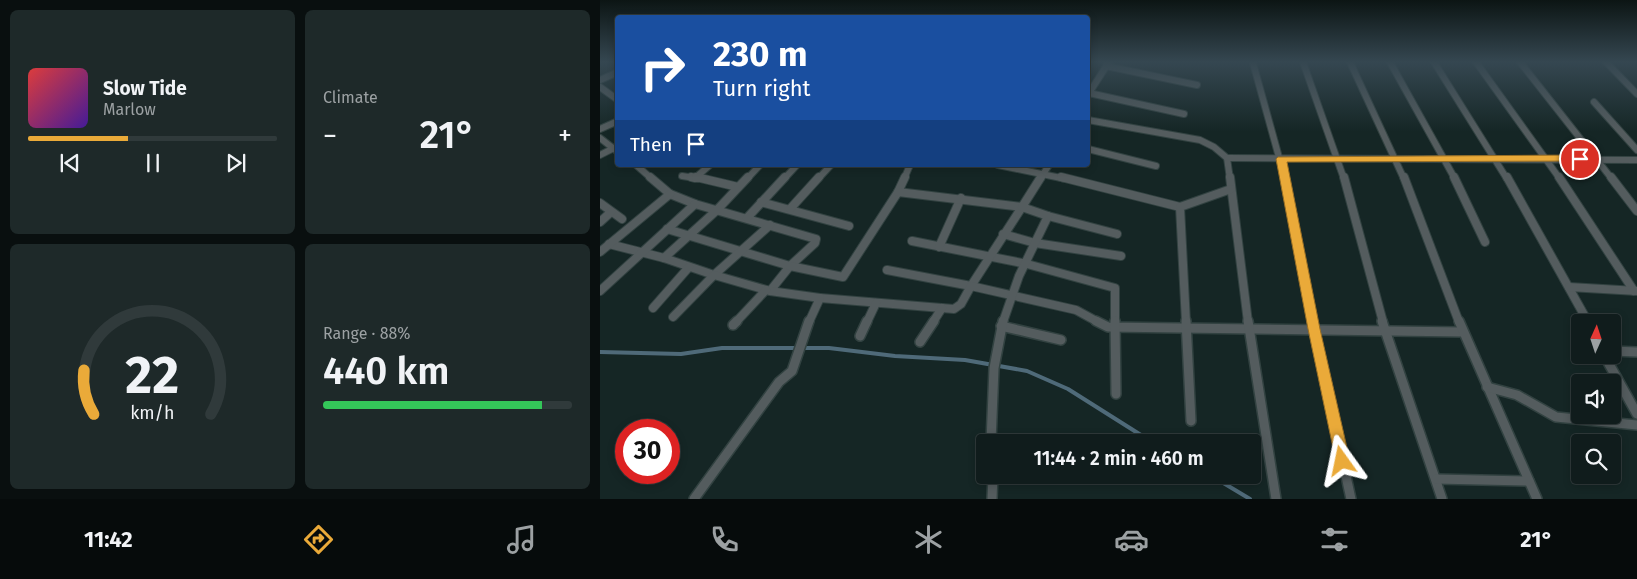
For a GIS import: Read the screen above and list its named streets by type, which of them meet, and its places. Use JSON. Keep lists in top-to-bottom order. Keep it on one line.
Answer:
{"north":"top","page":{"tile":["Climate",["Range · 88%","440 km"]],"turn":["230 m","Turn right"],"song":["Slow Tide","Marlow"],"heat":["−","21°","+"],"then":"Then","limit":"30","trip":"11:44 · 2 min · 460 m","tabs":["11:42","21°"],"gauge":["22","km/h"]}}
